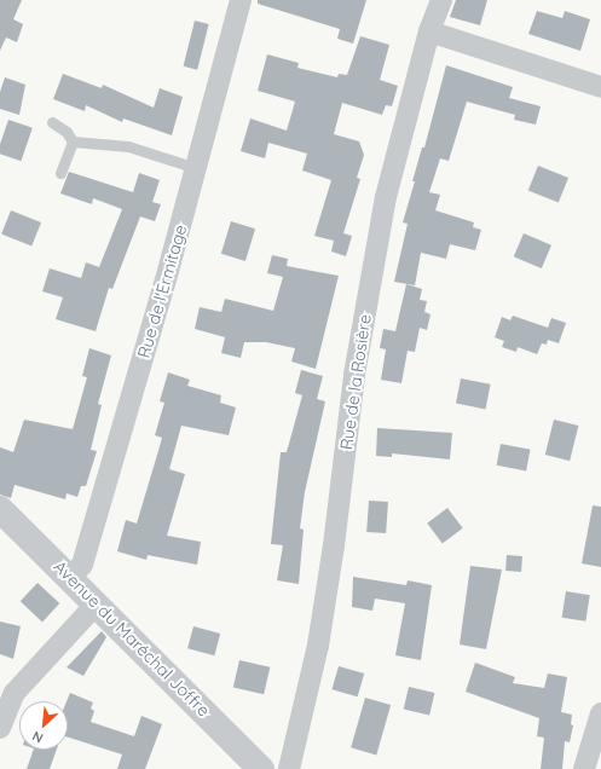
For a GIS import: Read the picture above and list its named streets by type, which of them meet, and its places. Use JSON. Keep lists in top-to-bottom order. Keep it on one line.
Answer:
{"streets":{"street":["Rue de l'Ermitage","Rue de la Rosière","Avenue du Maréchal Joffre"]},"crossings":[["Rue de l'Ermitage","Avenue du Maréchal Joffre"]],"north":"bottom left"}
